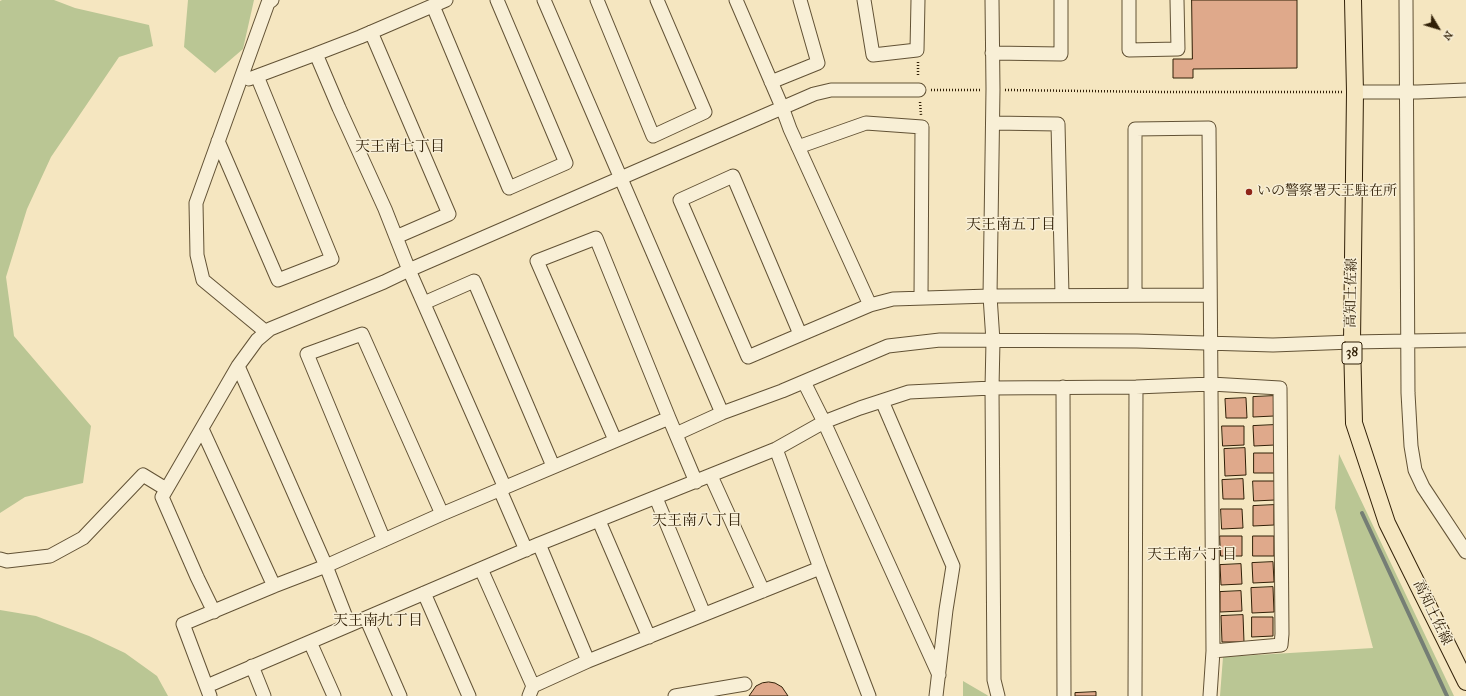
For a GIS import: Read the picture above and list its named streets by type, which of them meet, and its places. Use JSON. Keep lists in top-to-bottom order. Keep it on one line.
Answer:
{"streets":{"main road":["高知土佐線","38"]},"districts":["天王南七丁目","天王南五丁目","天王南八丁目","天王南六丁目","天王南九丁目"],"places":["いの警察署天王駐在所"],"north":"bottom right"}
